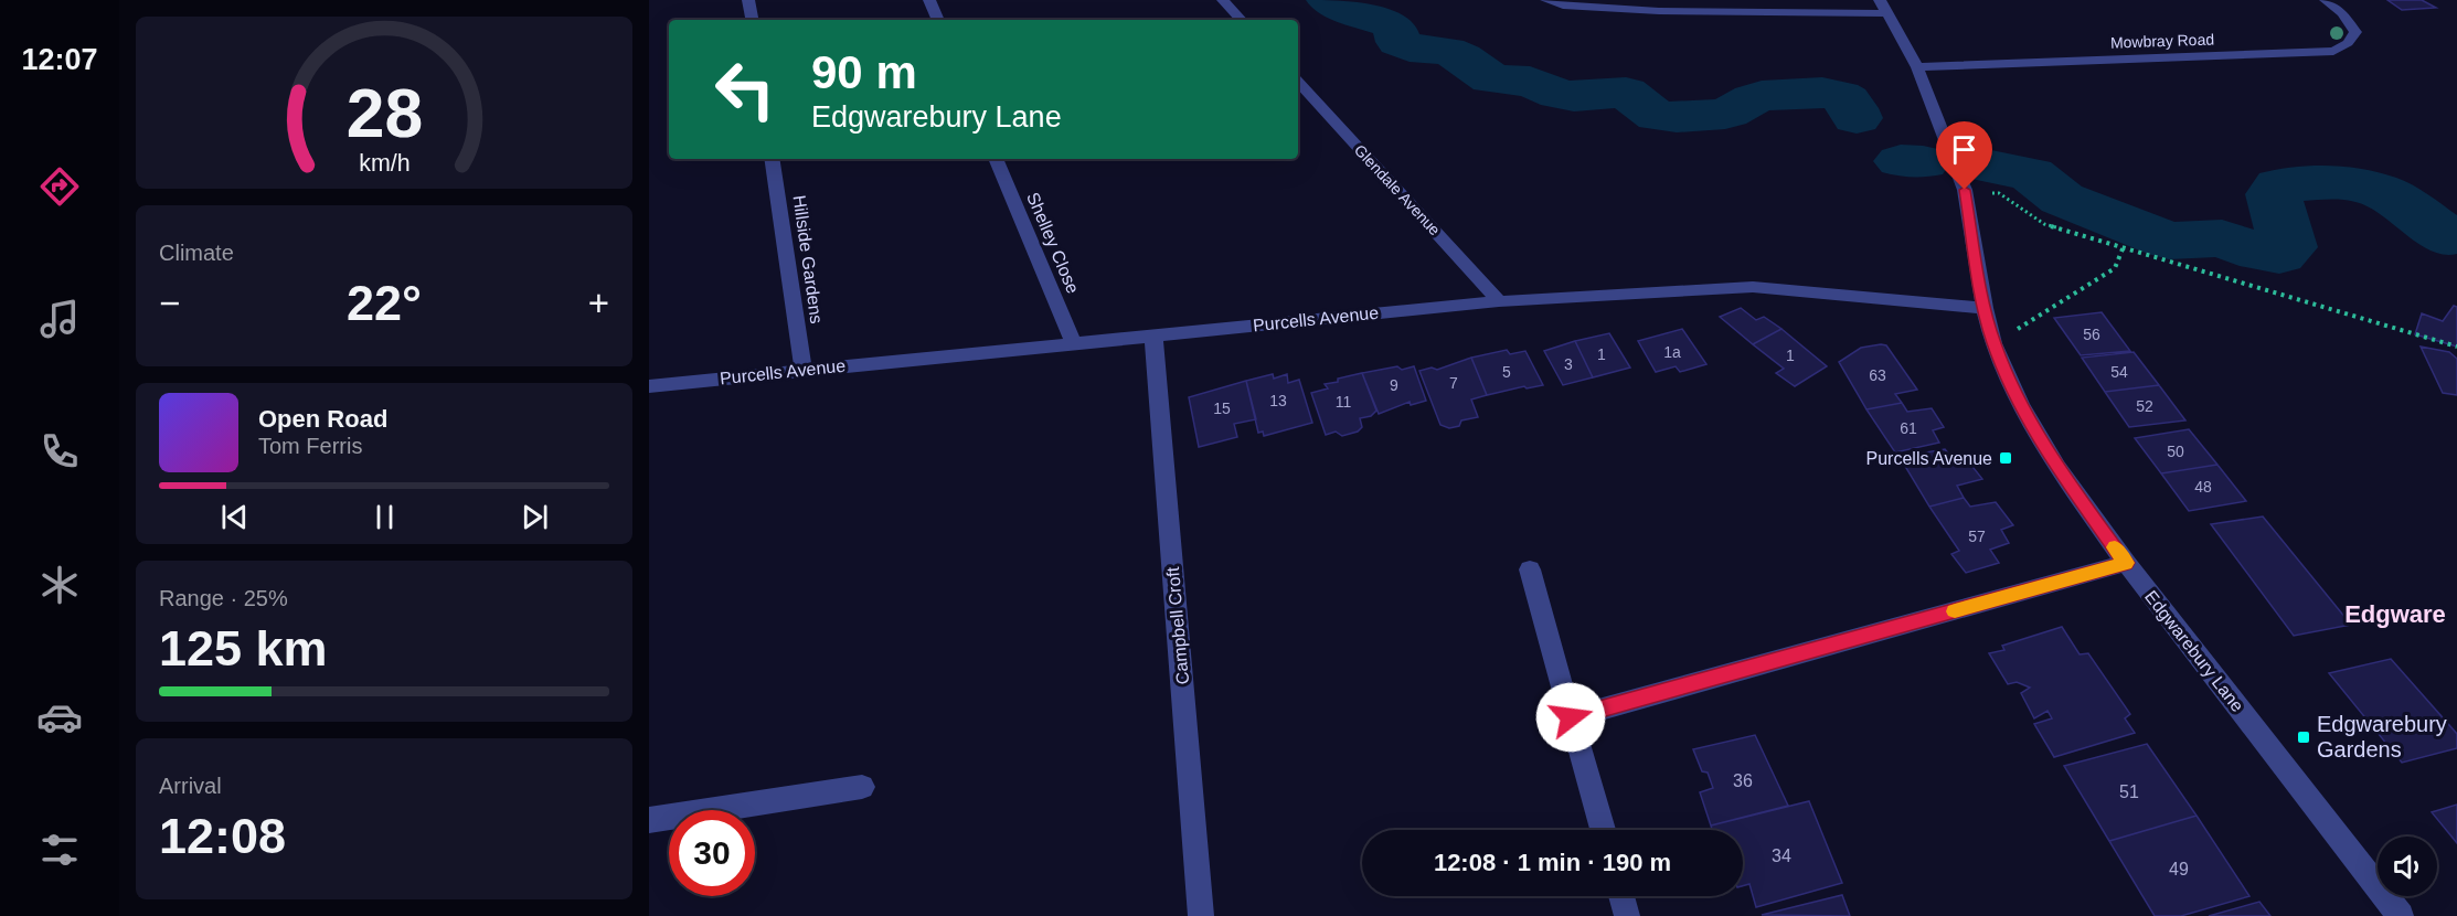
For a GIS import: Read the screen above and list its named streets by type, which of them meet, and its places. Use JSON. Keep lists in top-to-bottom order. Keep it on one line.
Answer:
{"streets":{"street":["Mowbray Road","Glendale Avenue","Shelley Close","Hillside Gardens","Purcells Avenue","Campbell Croft","Edgwarebury Lane"]},"crossings":[["Mowbray Road","Edgwarebury Lane"],["Glendale Avenue","Purcells Avenue"],["Shelley Close","Purcells Avenue"],["Hillside Gardens","Purcells Avenue"],["Purcells Avenue","Campbell Croft"],["Purcells Avenue","Edgwarebury Lane"]],"districts":["Edgware"],"places":{"transit":["Purcells Avenue","Edgwarebury Gardens"]},"house_numbers":["56","1a","1","1","3","5","54","63","7","9","13","11","52","15","61","50","48","57","36","51","34","49"],"page":{"tabs":"12:07","turn":["90 m","Edgwarebury Lane"],"tile":["Climate",["Range · 25%","125 km"],["Arrival","12:08"]],"heat":["−","22°","+"],"song":["Open Road","Tom Ferris"],"limit":"30","trip":"12:08 · 1 min · 190 m","gauge":["28","km/h"]}}
